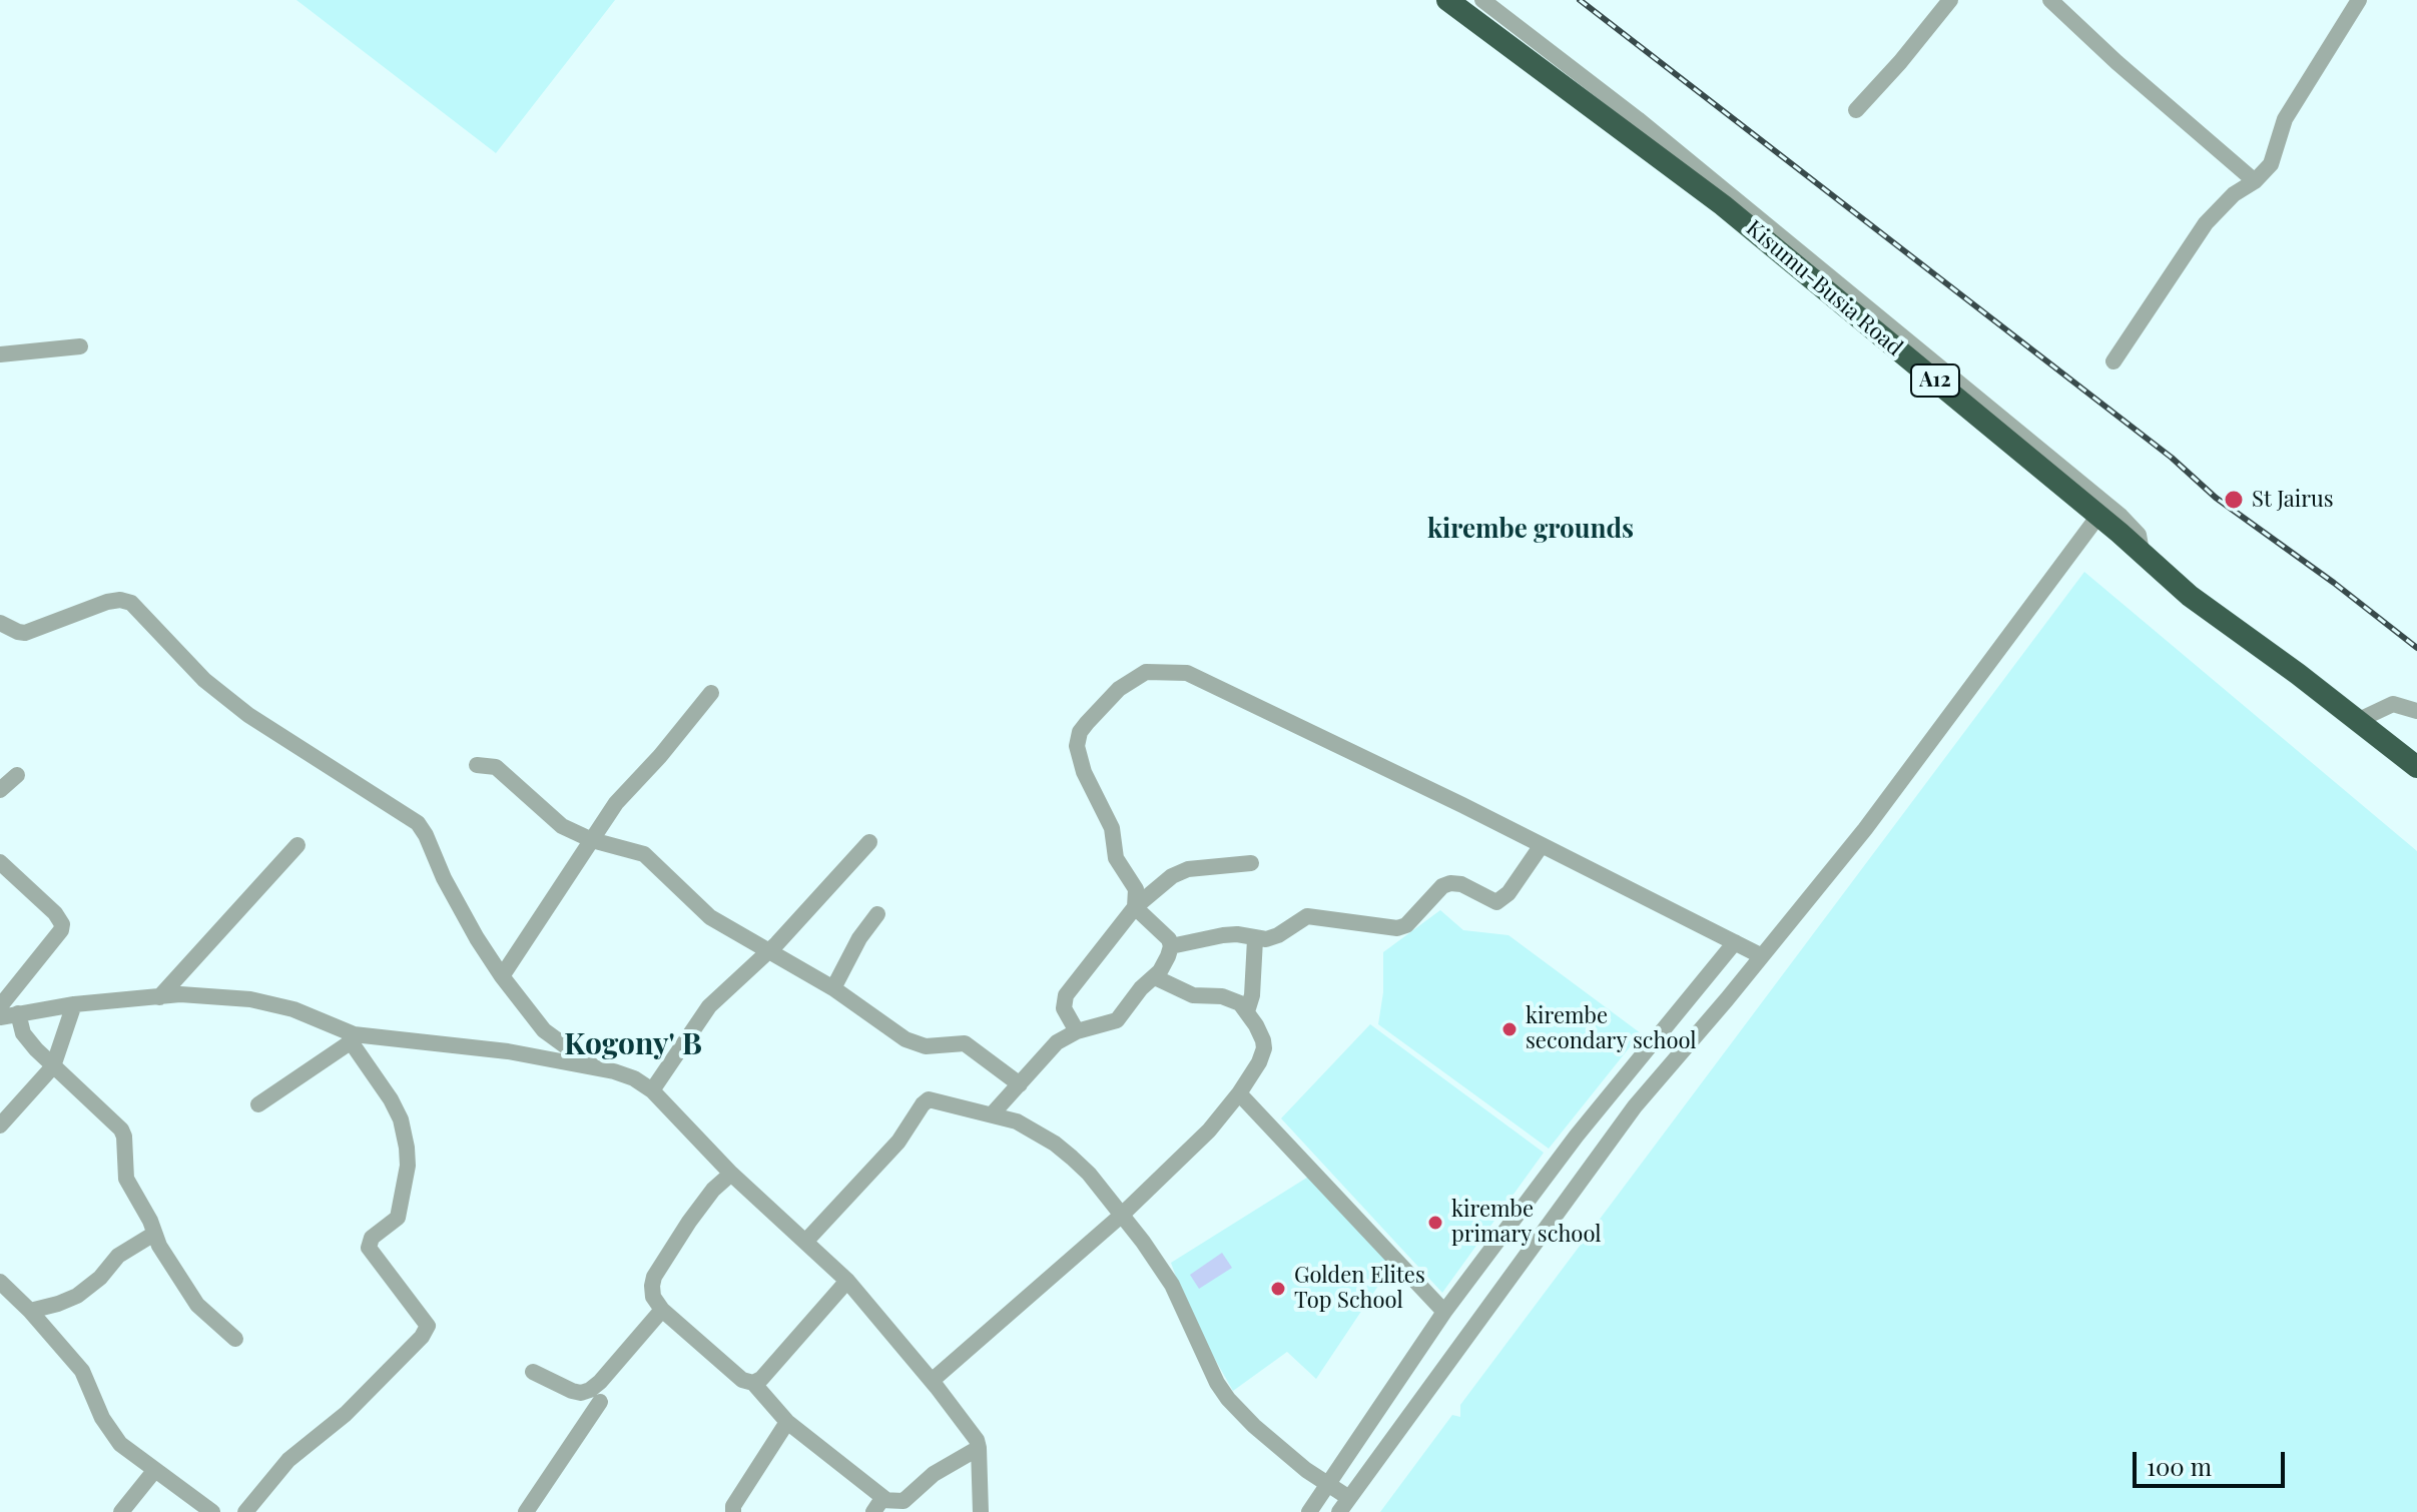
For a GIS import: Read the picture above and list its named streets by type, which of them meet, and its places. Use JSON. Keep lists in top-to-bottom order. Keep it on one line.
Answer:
{"streets":{"highway":["Kisumu-Busia Road","A12"]},"districts":["kirembe grounds","Kogony' B"],"places":["St Jairus","kirembe secondary school","kirembe primary school","Golden Elites Top School"],"scale_bar":"100 m"}
